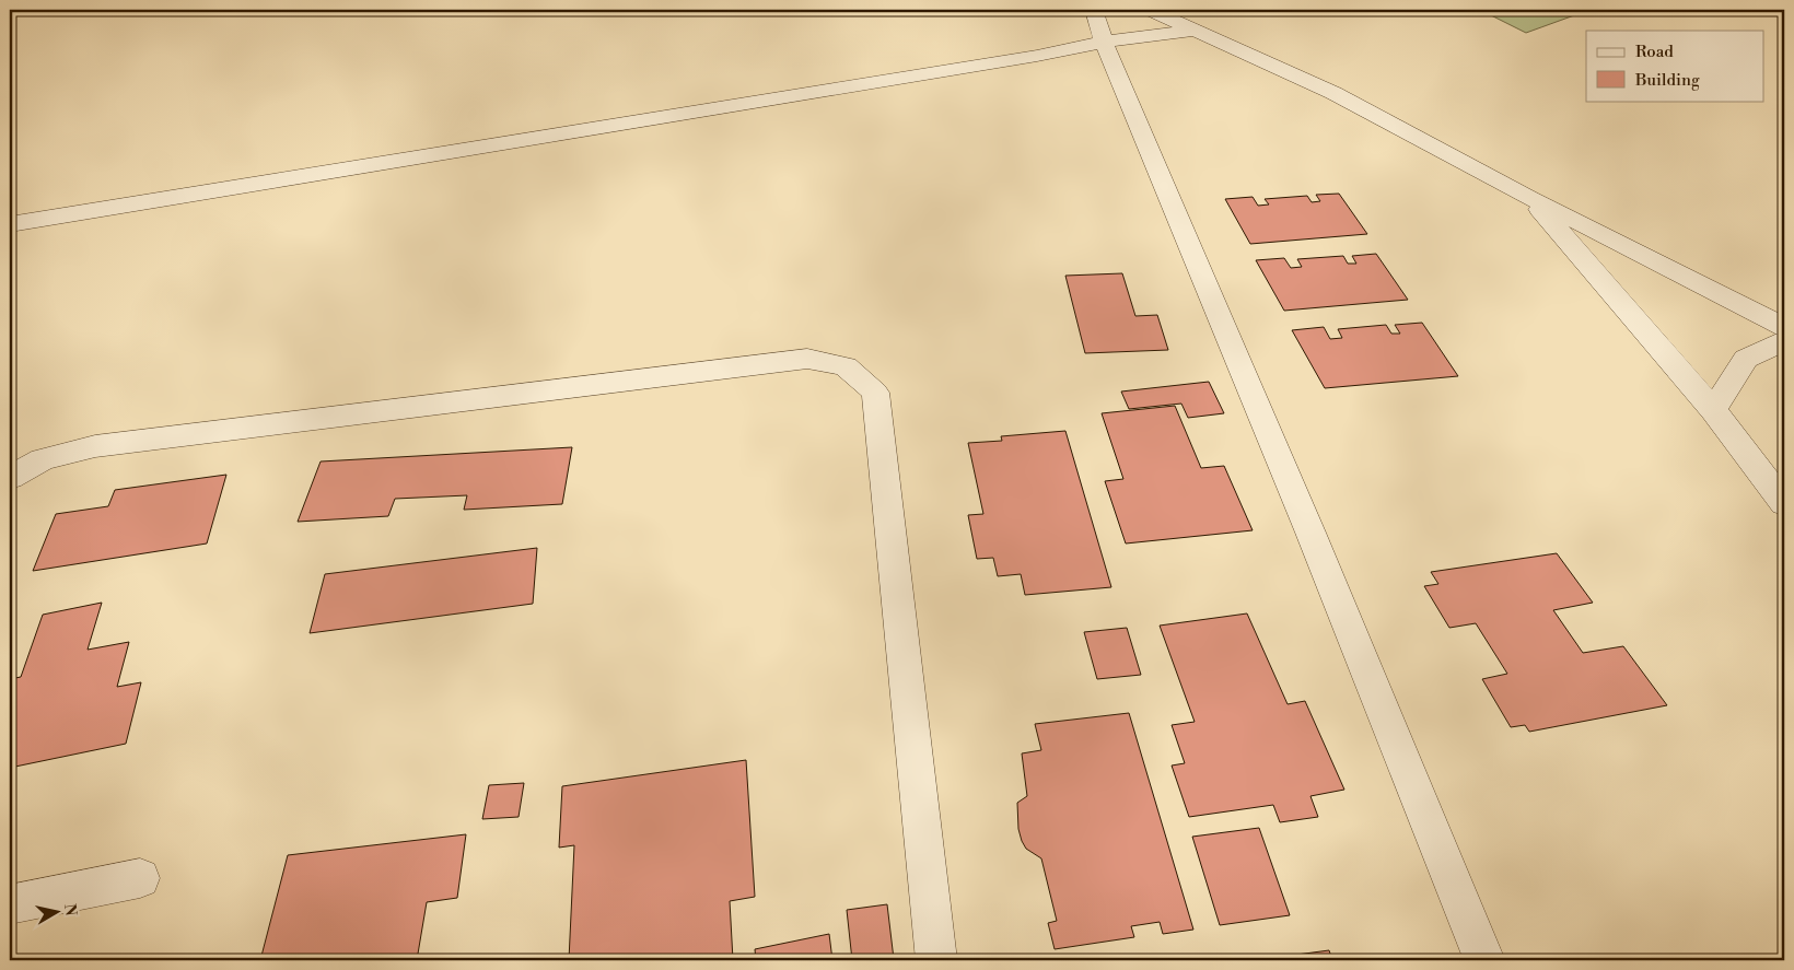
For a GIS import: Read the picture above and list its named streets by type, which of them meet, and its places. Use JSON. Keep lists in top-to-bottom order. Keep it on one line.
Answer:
{"legend":["Road","Building"],"north":"right"}
